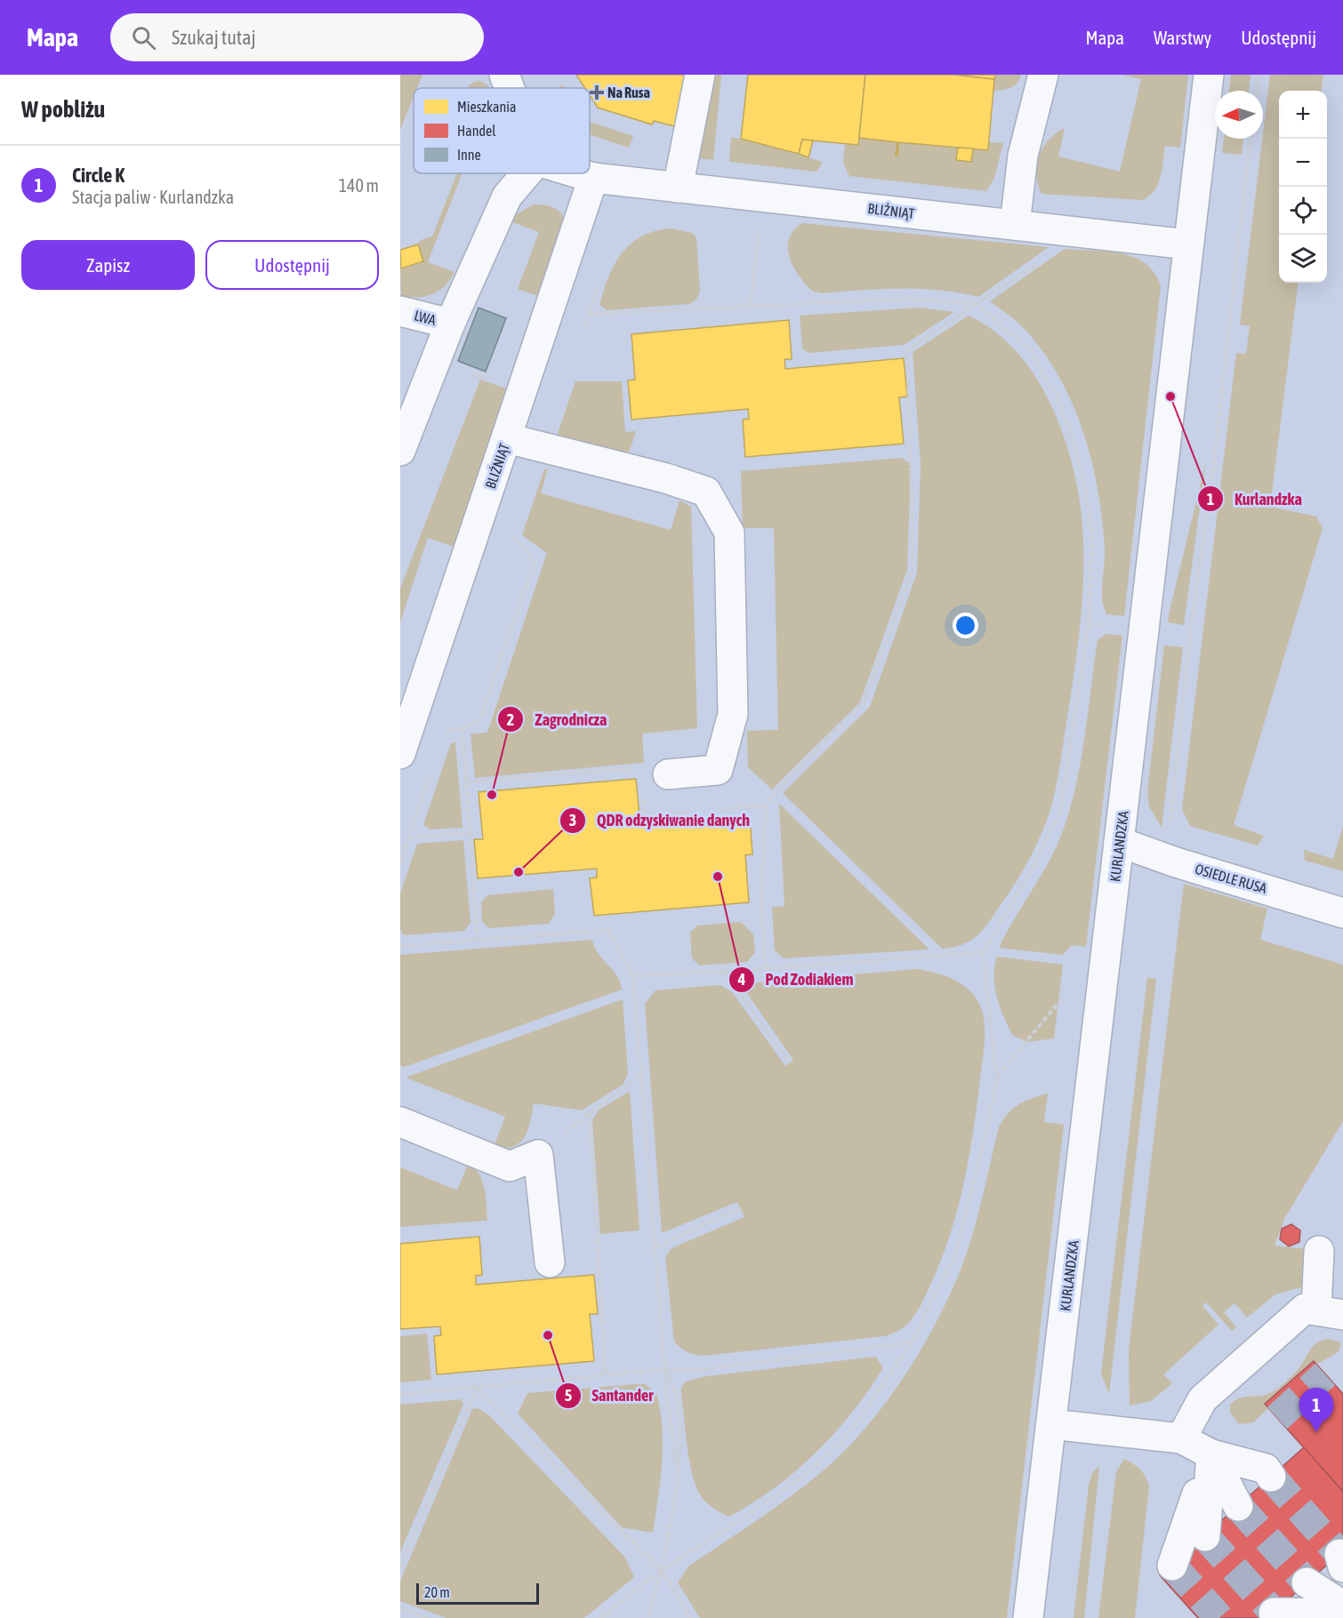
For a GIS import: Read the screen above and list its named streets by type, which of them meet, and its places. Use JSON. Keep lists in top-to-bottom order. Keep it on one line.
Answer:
{"streets":{"street":["BLIŹNIĄT","LWA","KURLANDZKA","OSIEDLE RUSA"]},"crossings":[["BLIŹNIĄT","KURLANDZKA"],["KURLANDZKA","OSIEDLE RUSA"]],"places":{"health":["Na Rusa"],"other":["Kurlandzka","Zagrodnicza","QDR odzyskiwanie danych","Pod Zodiakiem","Santander"]},"legend":["Mieszkania","Handel","Inne"],"scale_bar":"20 m","north":"left","page":{"header":"Mapa","search":"Szukaj tutaj","nav":["Mapa","Warstwy","Udostępnij"],"heading":"W pobliżu","map_buttons":["+","−"],"list":[{"mark":"1","name":"Circle K","note":"Stacja paliw · Kurlandzka","value":"140 m"}],"buttons":["Zapisz","Udostępnij"],"pins":"1","scale":"20 m"}}
